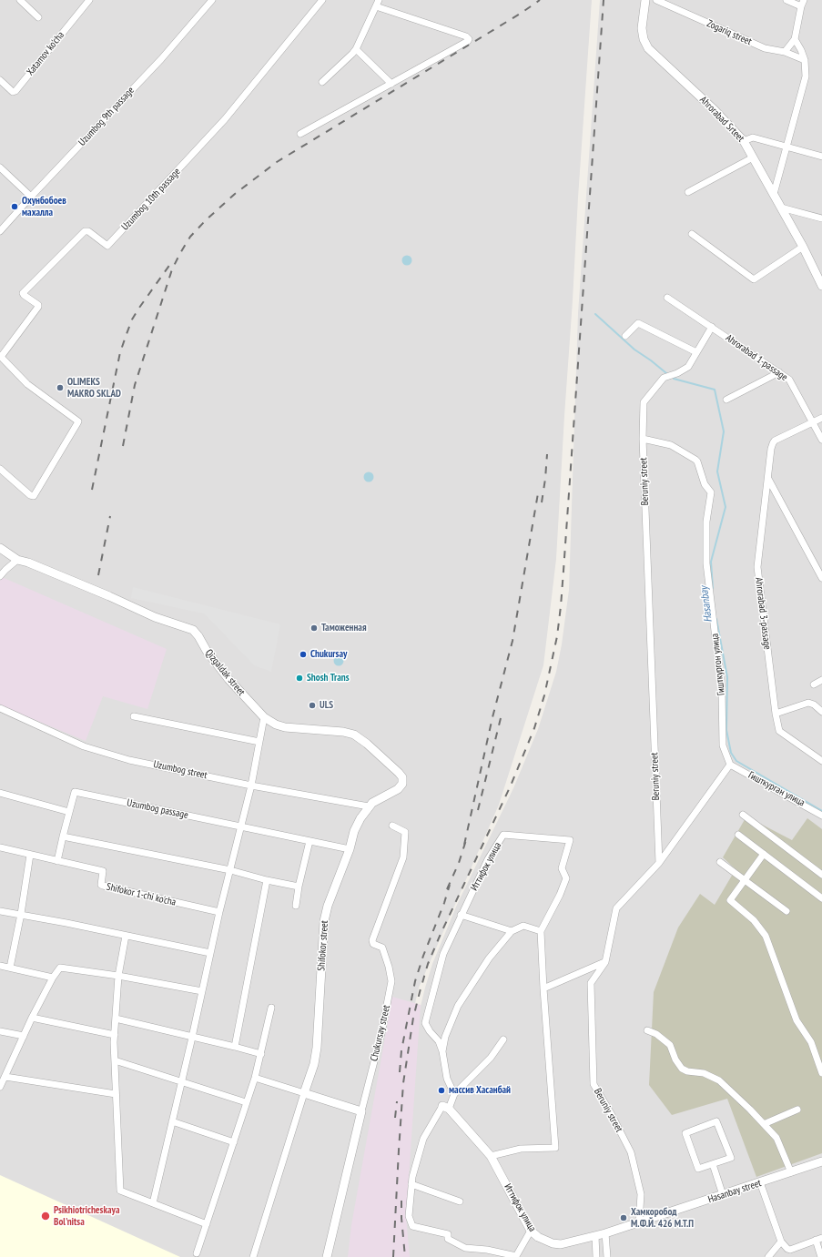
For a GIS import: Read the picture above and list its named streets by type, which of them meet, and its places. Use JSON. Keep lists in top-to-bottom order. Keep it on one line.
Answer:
{"streets":{"street":["Zogariq street","Xatamov ko'cha","Uzumbog 9th passage","Ahrorabad Srteet","Uzumbog 10th passage","Ahrorabad 1-passage","Beruniy street","Ahrorabad 3-passage","Гишткургон улица","Qizgaldak street","Uzumbog street","Гишткурган улица","Uzumbog passage","Иттифок улица","Shifokor 1-chi ko'cha","Shifokor street","Chukursay street","Hasanbay street"]},"crossings":[["Ahrorabad 1-passage","Beruniy street"],["Ahrorabad 1-passage","Ahrorabad 3-passage"],["Beruniy street","Гишткургон улица"],["Beruniy street","Hasanbay street"],["Гишткургон улица","Гишткурган улица"],["Qizgaldak street","Shifokor street"],["Uzumbog street","Shifokor street"],["Uzumbog passage","Shifokor street"],["Иттифок улица","Hasanbay street"]],"water":["Hasanbay"],"places":["Охунбобоев махалла","OLIMEKS MAKRO SKLAD","Таможенная","Chukursay","Shosh Trans","ULS","массив Хасанбай","Psikhiotricheskaya Bol'nitsa","Хамкоробод М.Ф.Й. 426 М.Т.П"]}
